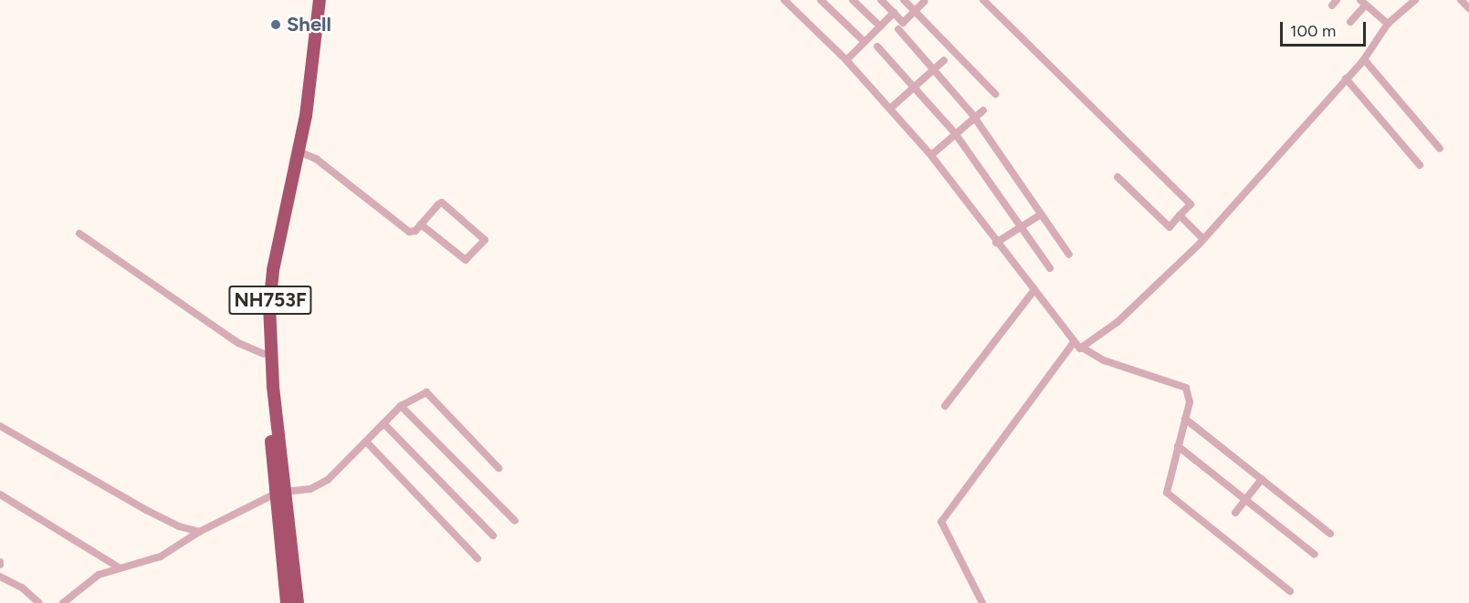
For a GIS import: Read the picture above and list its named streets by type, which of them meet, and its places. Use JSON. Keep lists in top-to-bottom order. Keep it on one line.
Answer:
{"streets":{"highway":["NH753F"]},"places":["Shell"],"scale_bar":"100 m"}
